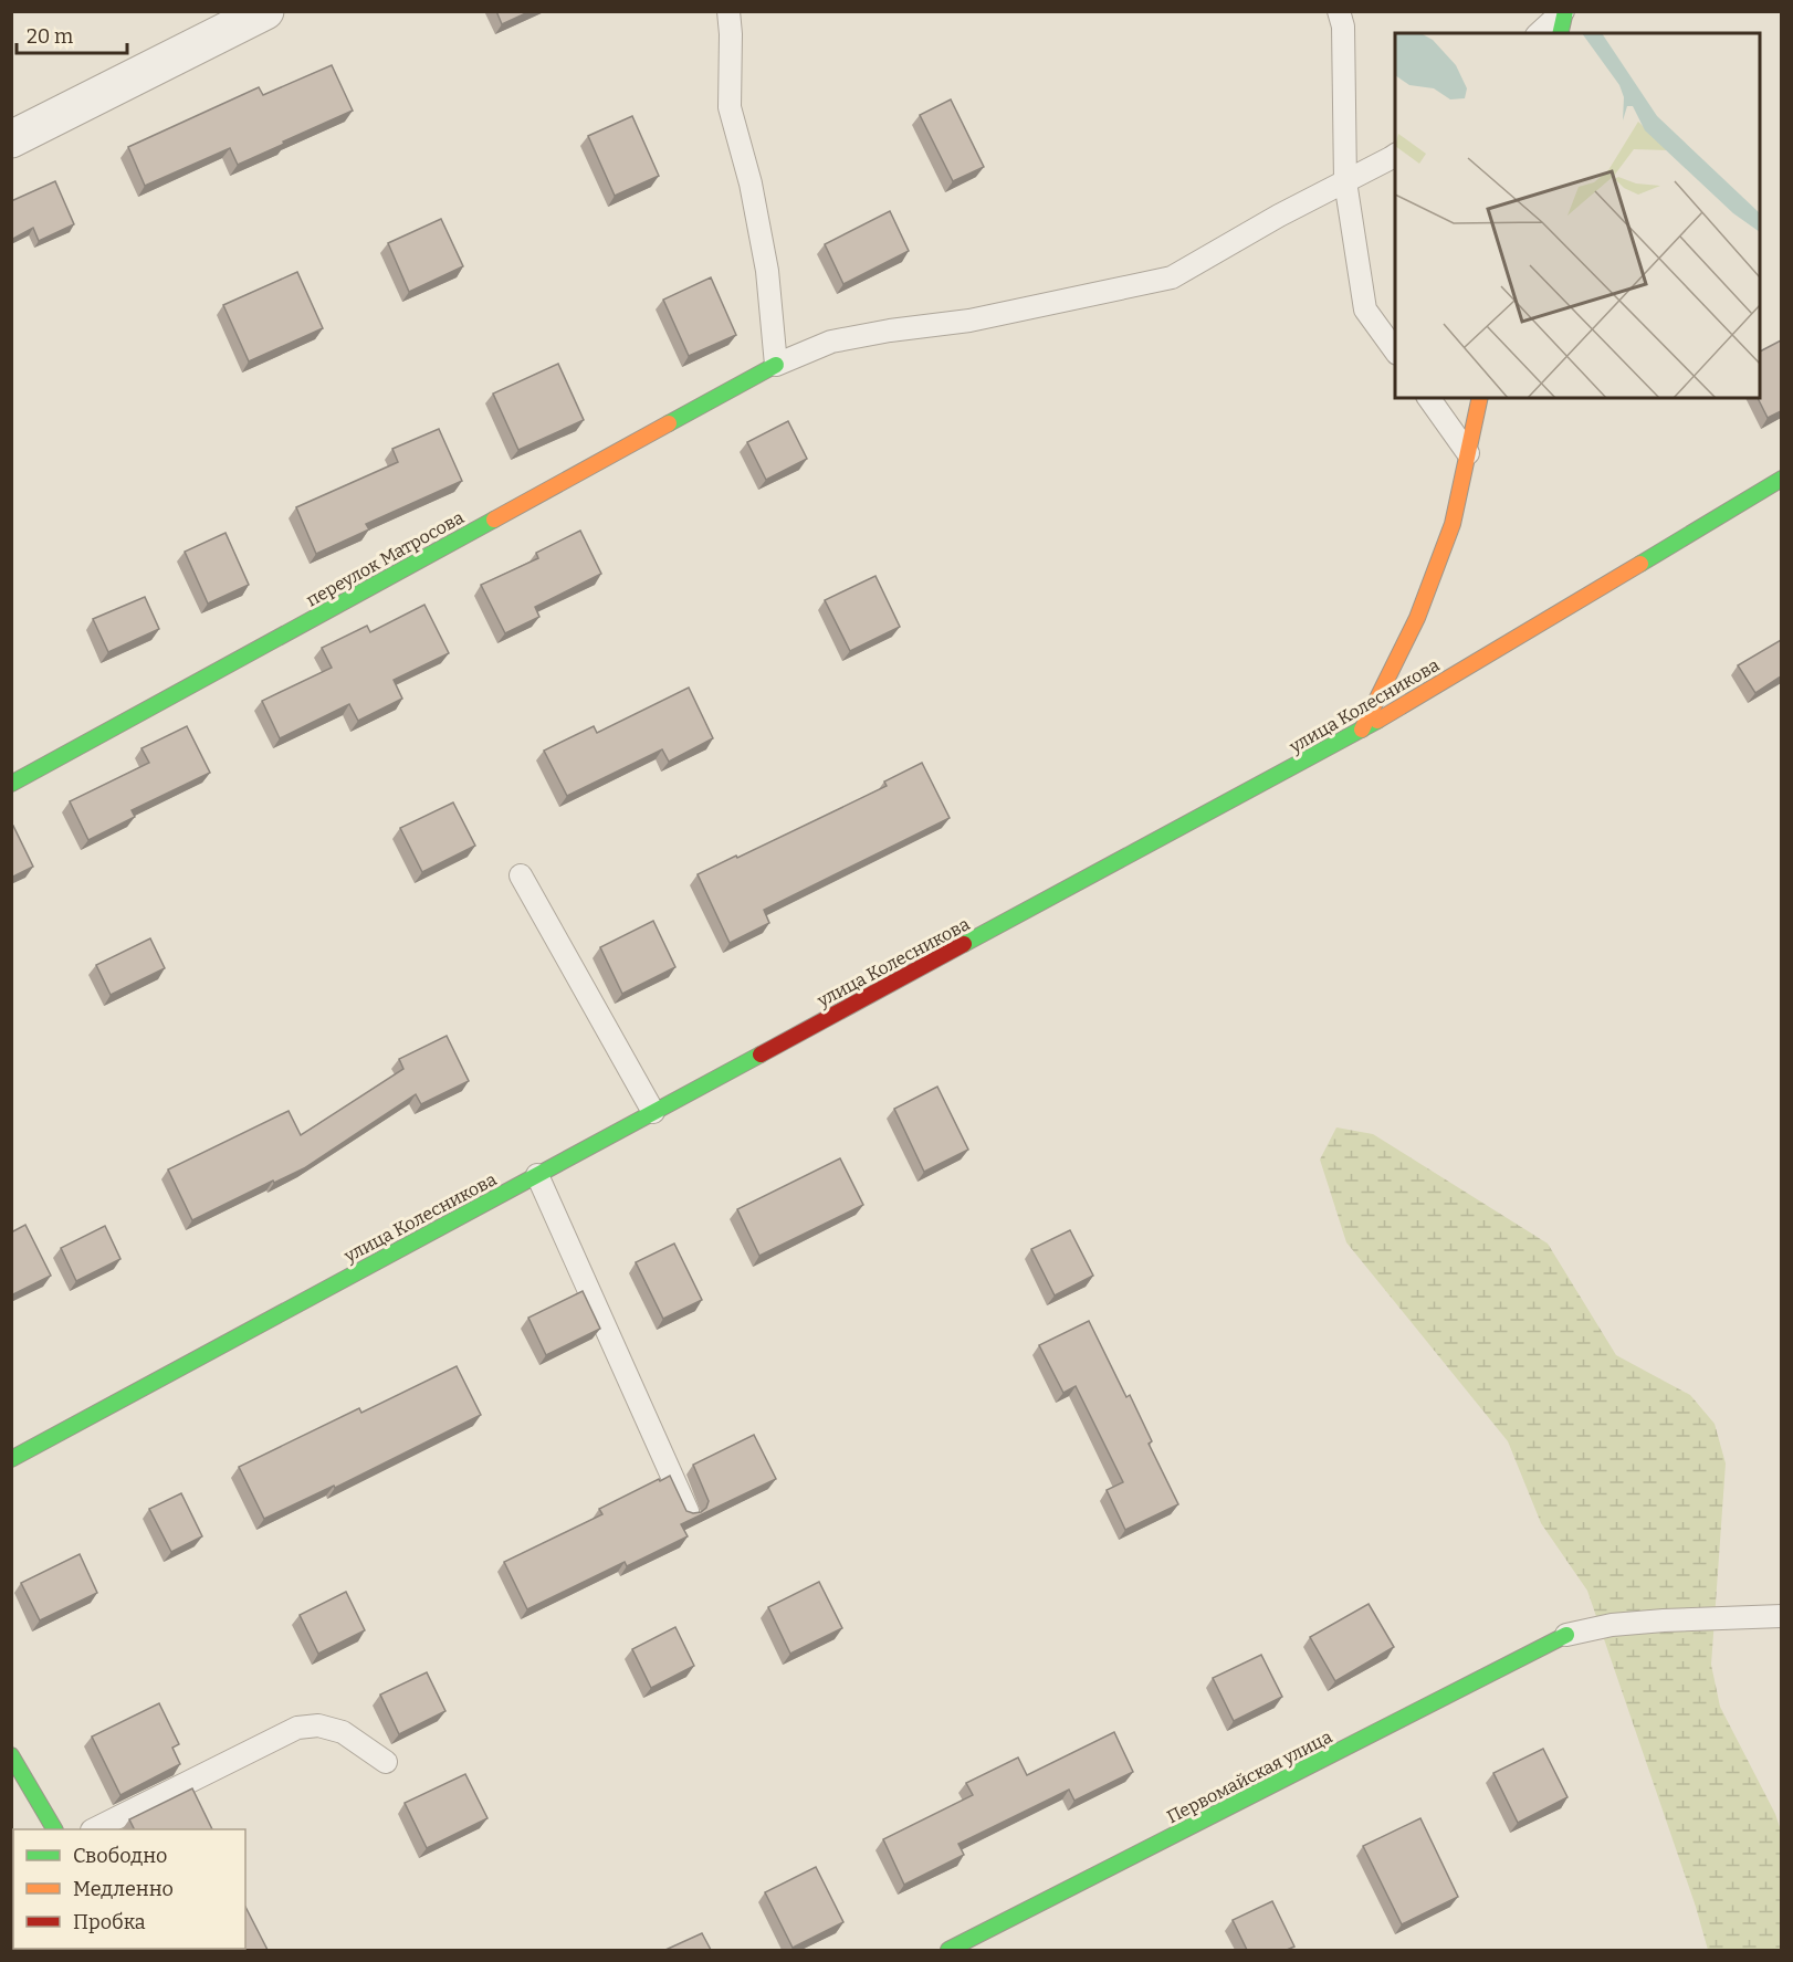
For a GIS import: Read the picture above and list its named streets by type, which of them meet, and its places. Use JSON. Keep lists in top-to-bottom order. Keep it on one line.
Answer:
{"streets":{"street":["переулок Матросова","улица Колесникова","Первомайская улица"]},"legend":["Свободно","Медленно","Пробка"],"scale_bar":"20 m"}
